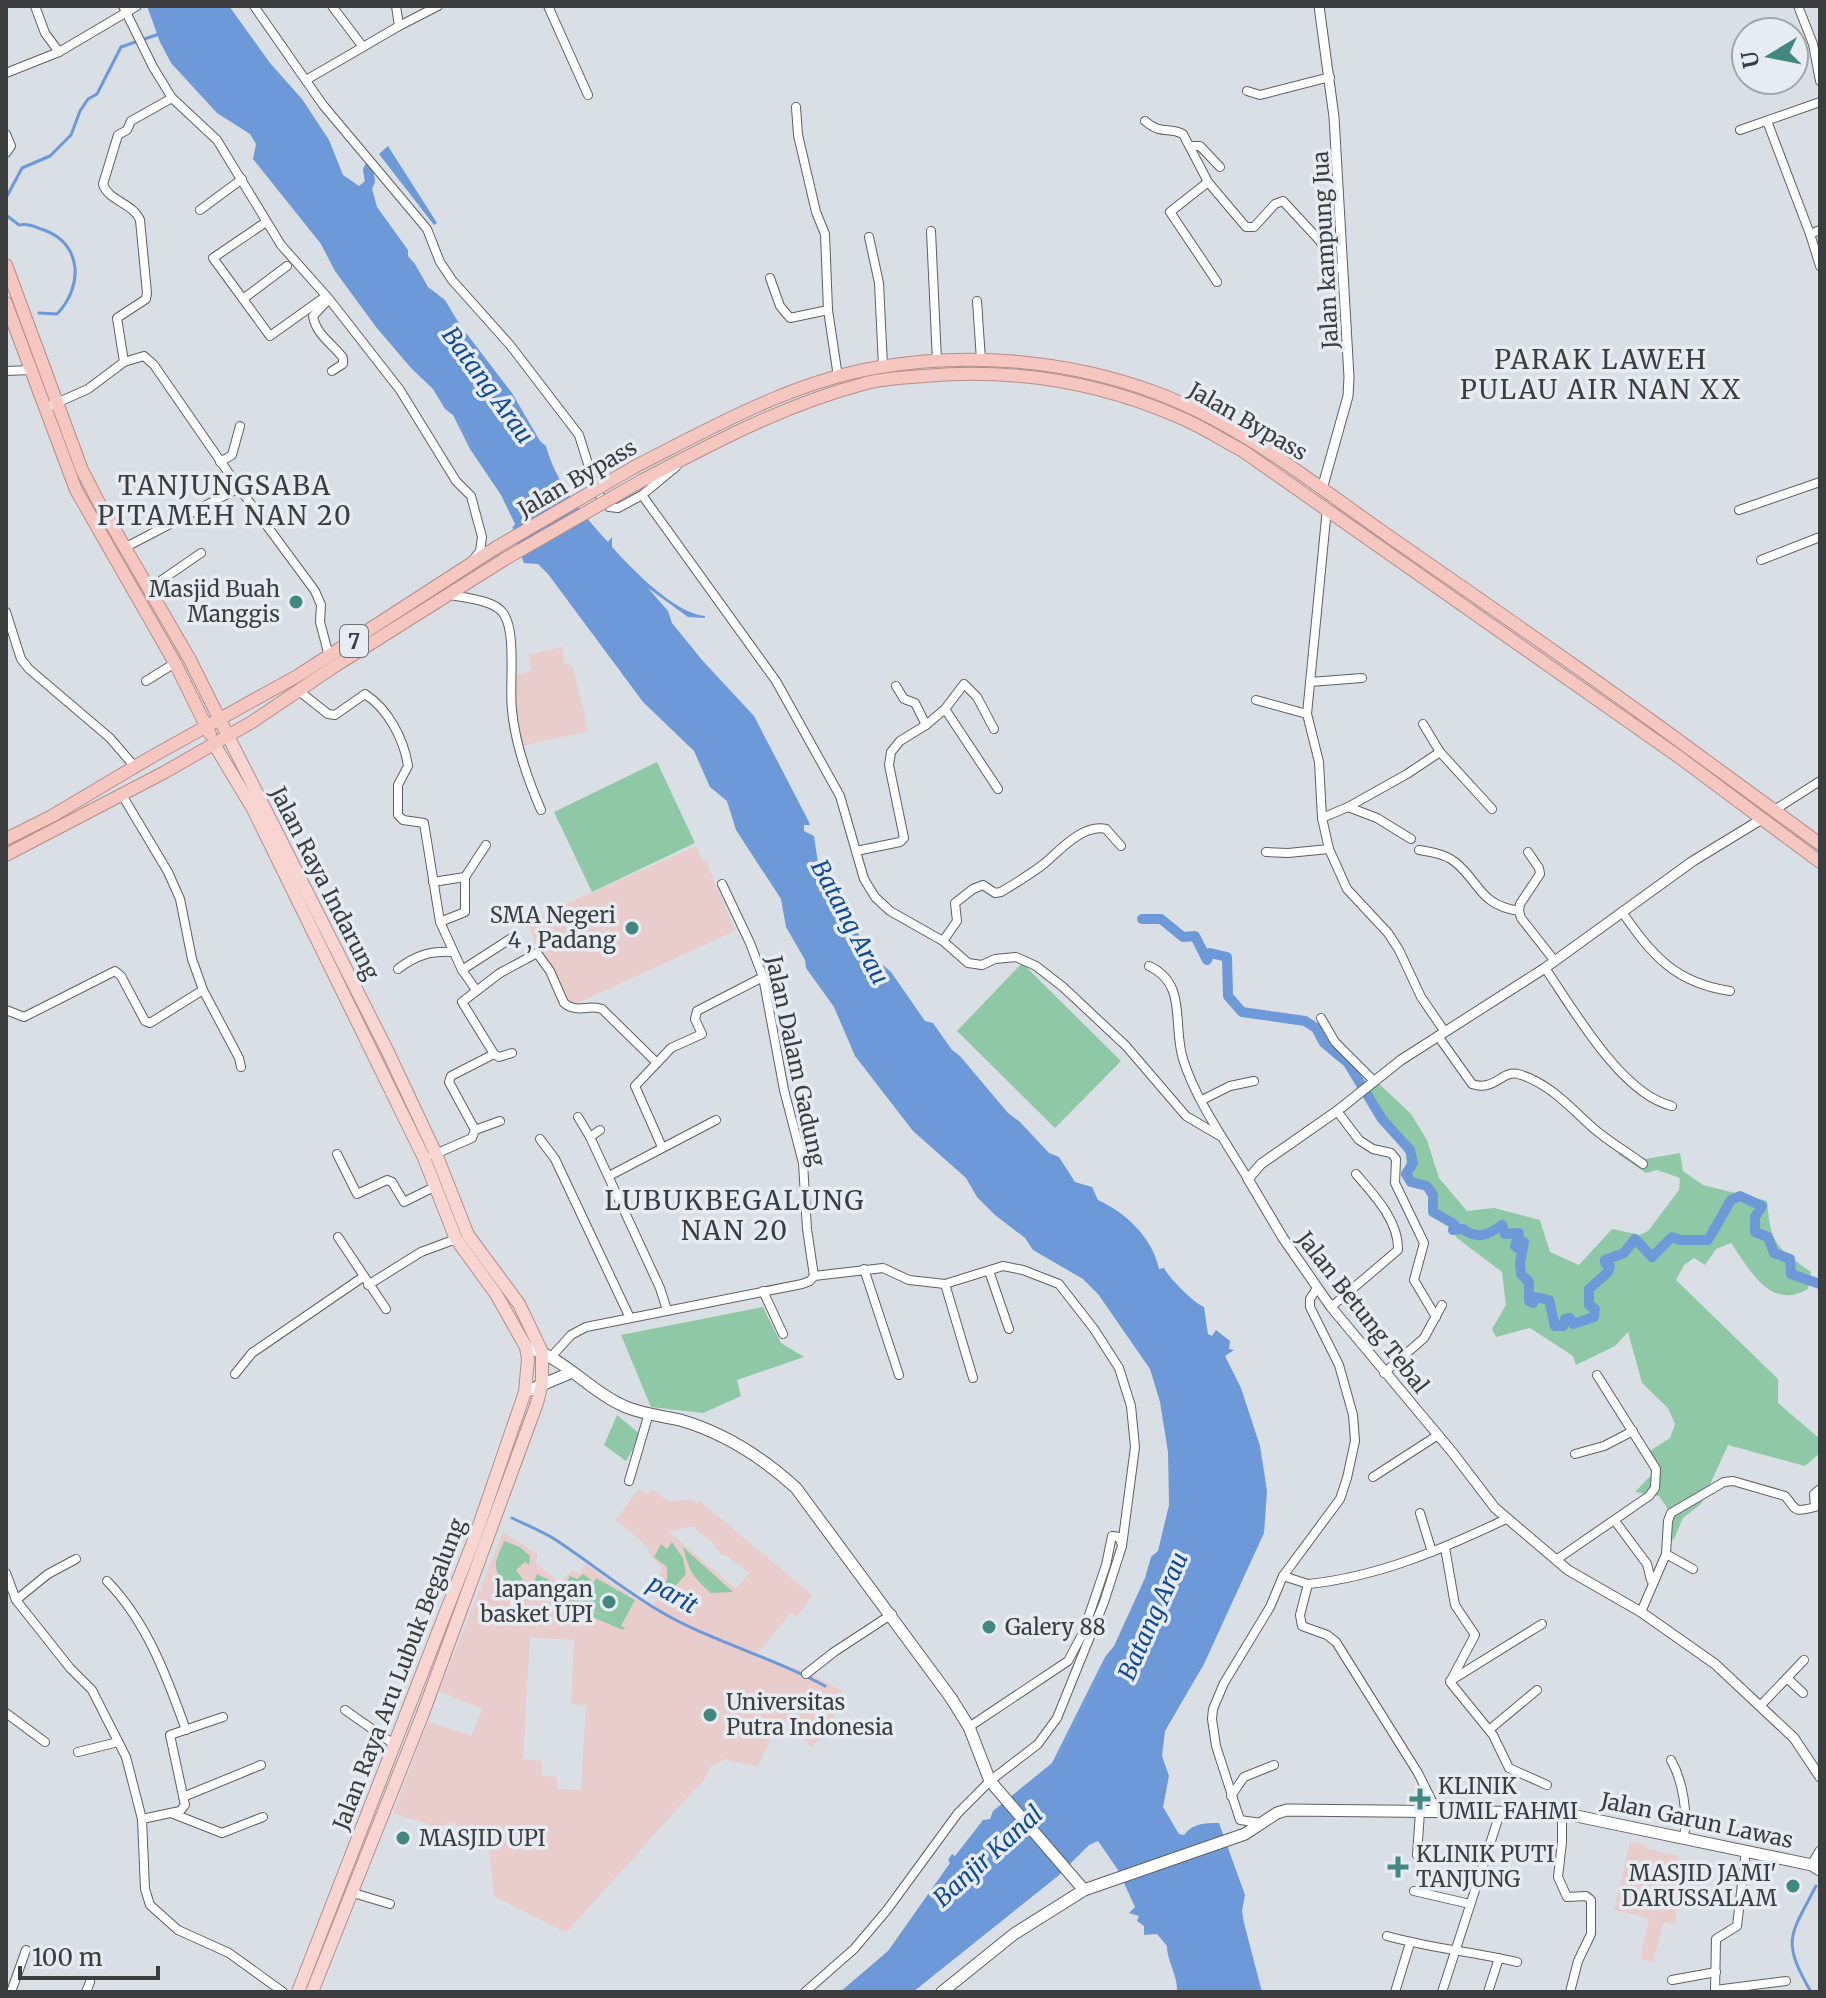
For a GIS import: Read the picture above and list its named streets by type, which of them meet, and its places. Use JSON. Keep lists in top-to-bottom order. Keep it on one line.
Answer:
{"streets":{"highway":["Jalan Bypass","7","Jalan Raya Indarung"],"main road":["Jalan Raya Aru Lubuk Begalung","Jalan Garun Lawas"],"street":["Jalan kampung Jua","Jalan Dalam Gadung","Jalan Betung Tebal"]},"crossings":[["Jalan kampung Jua","Jalan Bypass"],["Jalan Bypass","7"],["Jalan Bypass","Jalan Raya Indarung"],["7","Jalan Raya Indarung"],["Jalan Raya Indarung","Jalan Raya Aru Lubuk Begalung"]],"districts":["PARAK LAWEH PULAU AIR NAN XX","TANJUNGSABA PITAMEH NAN 20","LUBUKBEGALUNG NAN 20"],"water":["Batang Arau","parit","Banjir Kanal"],"places":{"other":["Masjid Buah Manggis","SMA Negeri 4 , Padang","lapangan basket UPI","Galery 88","Universitas Putra Indonesia","MASJID UPI","MASJID JAMI' DARUSSALAM"],"health":["KLINIK UMIL FAHMI","KLINIK PUTI TANJUNG"]},"scale_bar":"100 m","north":"left"}
